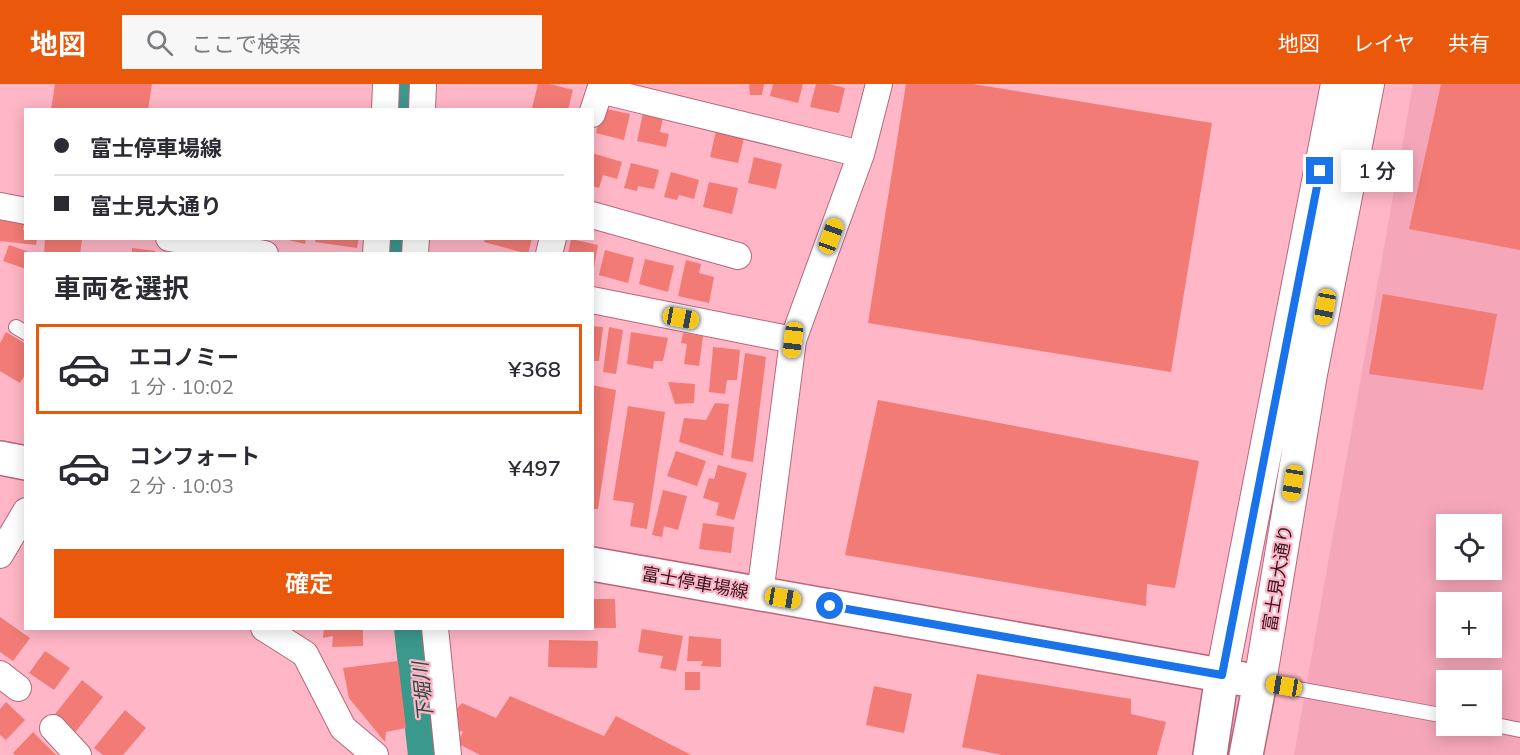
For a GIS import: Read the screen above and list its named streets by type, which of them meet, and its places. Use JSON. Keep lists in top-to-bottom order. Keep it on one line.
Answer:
{"streets":{"main road":["富士停車場線"],"street":["富士見大通り"]},"crossings":[["富士見大通り","富士停車場線"]],"water":["下堀川"],"page":{"header":"地図","search":"ここで検索","nav":["地図","レイヤ","共有"],"banner":["富士停車場線","富士見大通り"],"bubble":"1 分","heading":"車両を選択","list":[{"name":"エコノミー","note":"1 分 · 10:02","value":"¥368"},{"name":"コンフォート","note":"2 分 · 10:03","value":"¥497"}],"map_buttons":["+","−"],"buttons":"確定"}}
